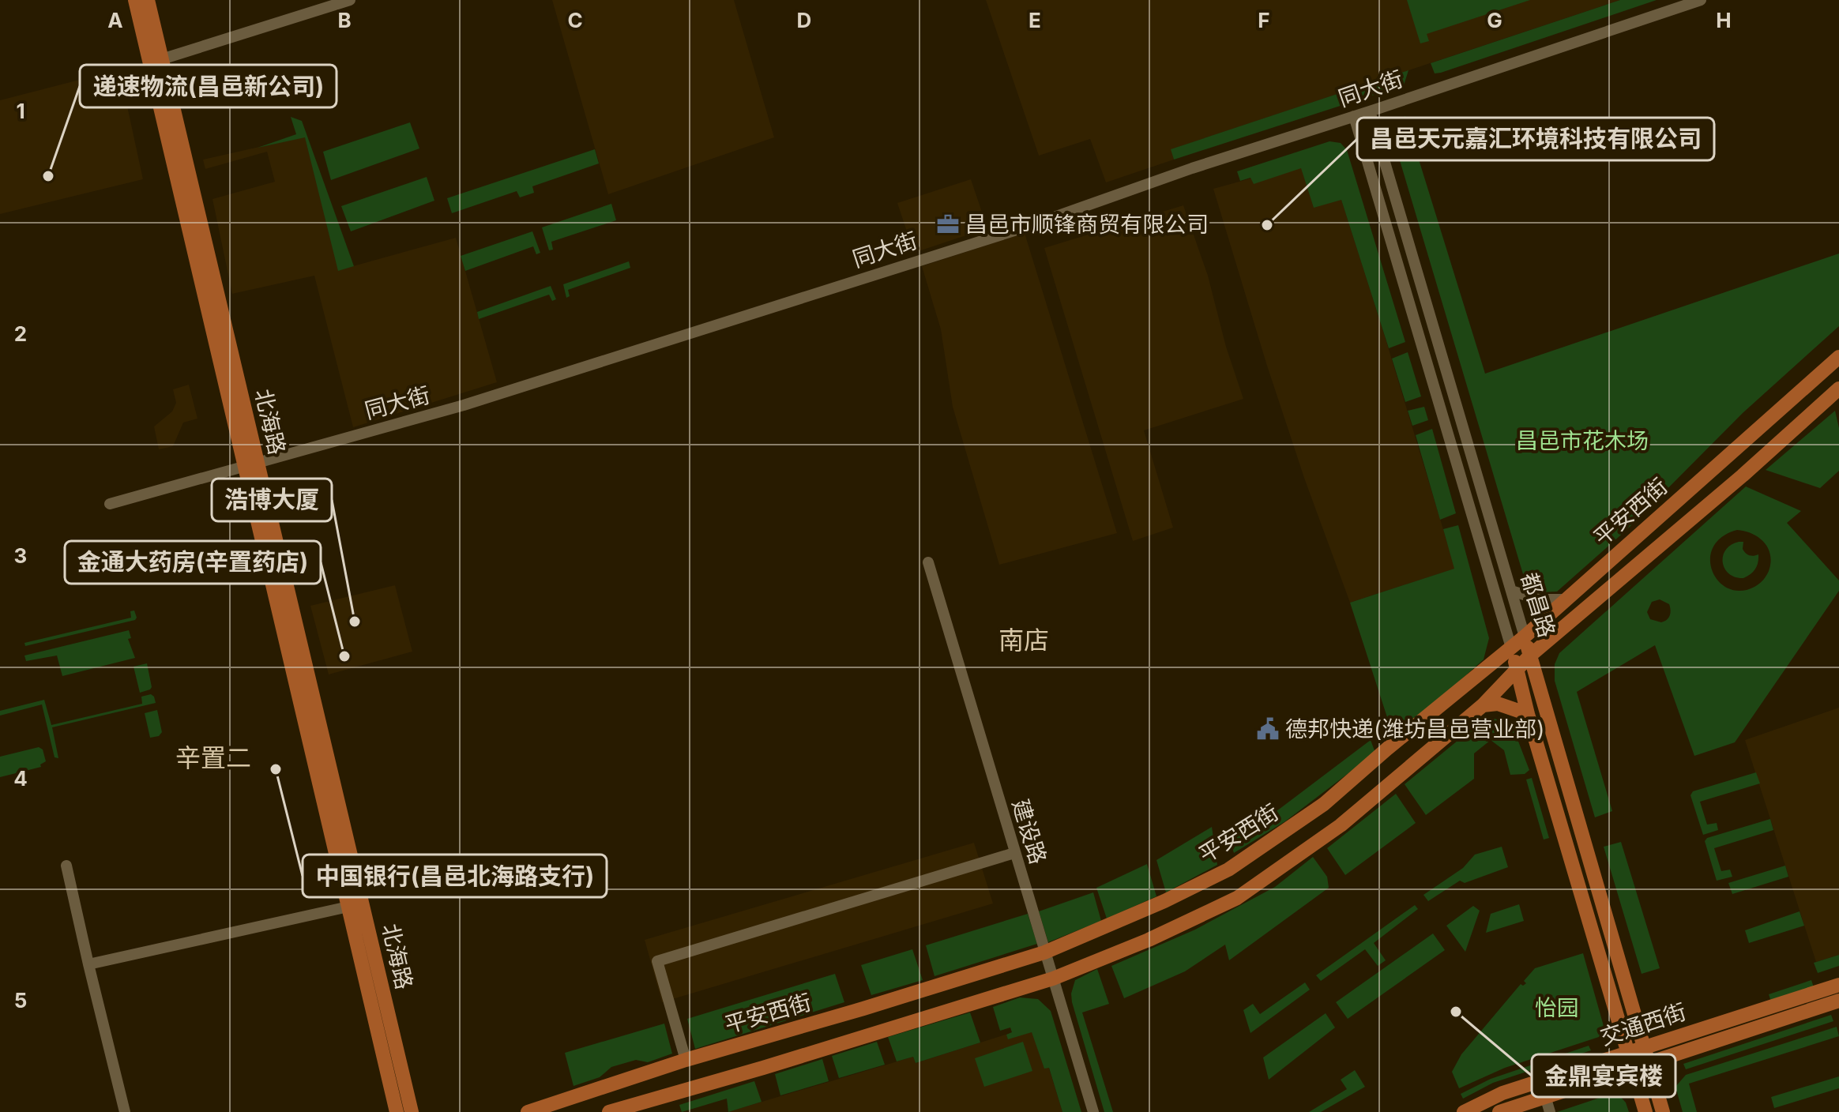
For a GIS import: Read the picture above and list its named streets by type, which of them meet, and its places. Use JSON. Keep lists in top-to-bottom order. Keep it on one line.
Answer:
{"streets":{"main road":["北海路","平安西街","都昌路","交通西街"],"street":["同大街","建设路"]},"crossings":[["同大街","北海路"],["同大街","都昌路"],["平安西街","都昌路"],["平安西街","建设路"],["都昌路","交通西街"]],"districts":["南店","辛置二"],"parks":["昌邑市花木场","怡园"],"places":{"other":["递速物流(昌邑新公司)","昌邑天元嘉汇环境科技有限公司","浩博大厦","金通大药房(辛置药店)","中国银行(昌邑北海路支行)","金鼎宴宾楼"],"office":["昌邑市顺锋商贸有限公司"],"public building":["德邦快递(潍坊昌邑营业部)"]},"grid":{"columns":["A","B","C","D","E","F","G","H"],"rows":["1","2","3","4","5"]}}
